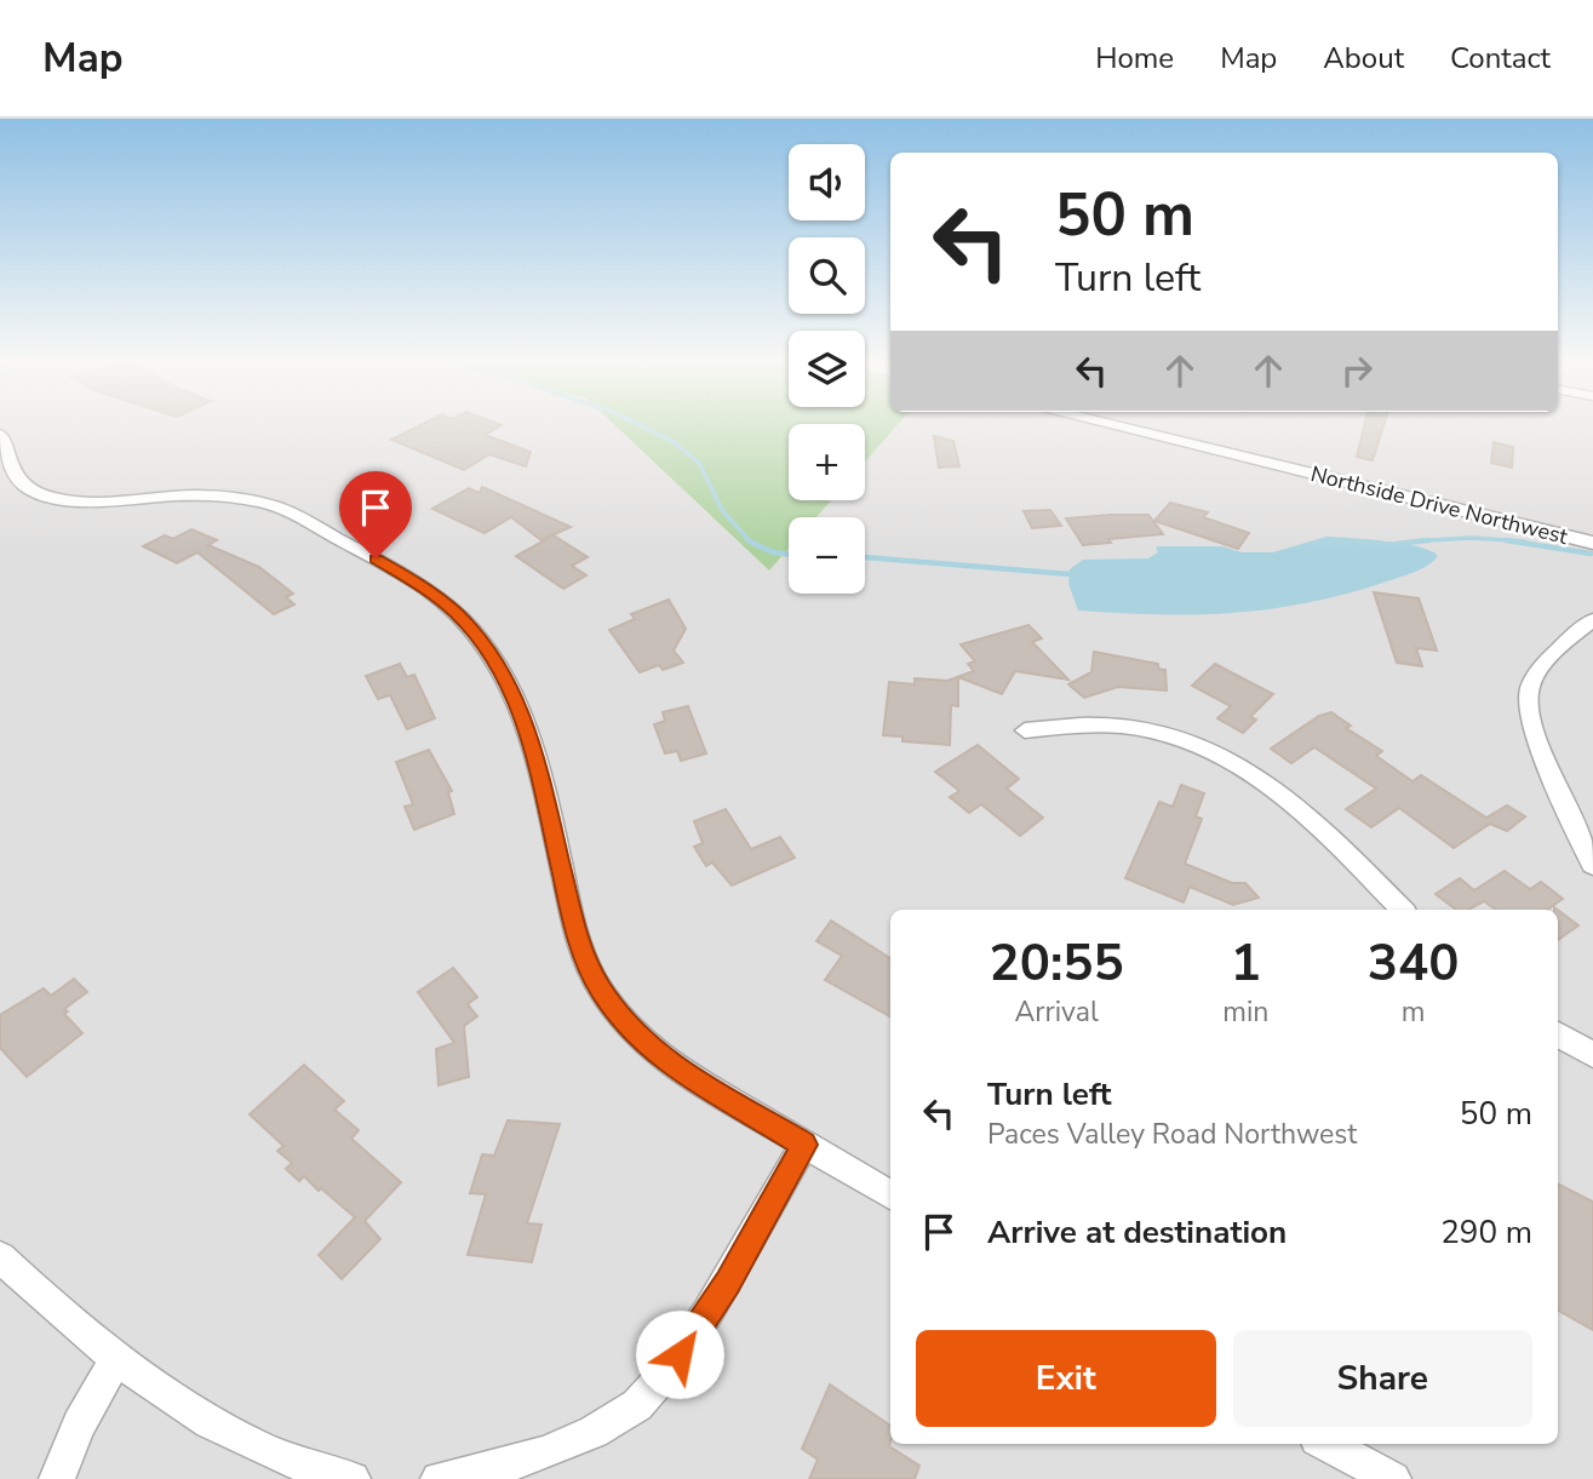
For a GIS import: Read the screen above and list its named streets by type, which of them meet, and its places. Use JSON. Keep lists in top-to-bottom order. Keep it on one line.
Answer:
{"streets":{"street":["Northside Drive Northwest"]},"page":{"header":"Map","nav":["Home","Map","About","Contact"],"map_buttons":["+","−"],"turn":["50 m","Turn left"],"eta":["20:55","Arrival","1","min","340","m"],"list":[{"name":"Turn left","note":"Paces Valley Road Northwest","value":"50 m"},{"name":"Arrive at destination","value":"290 m"}],"buttons":["Exit","Share"]}}
